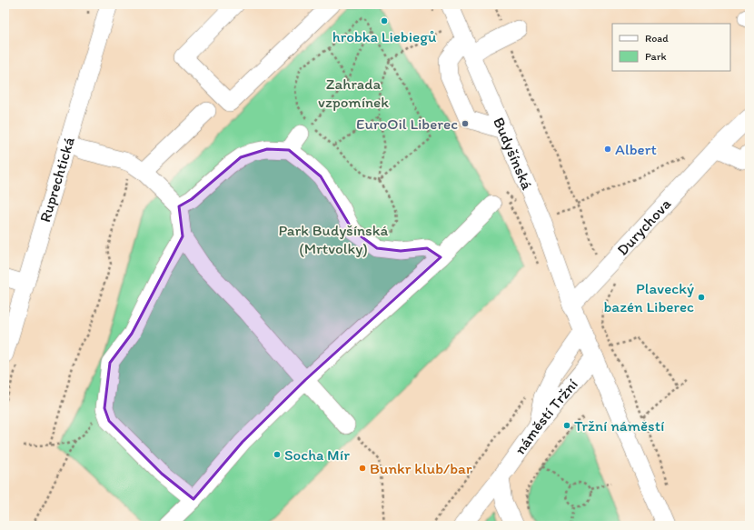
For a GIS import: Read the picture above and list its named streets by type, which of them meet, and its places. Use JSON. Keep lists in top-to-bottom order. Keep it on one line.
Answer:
{"streets":{"street":["Budyšínská","Ruprechtická","Durychova","náměstí Tržní"]},"crossings":[["Budyšínská","Durychova"],["Budyšínská","náměstí Tržní"],["Durychova","náměstí Tržní"]],"parks":["Zahrada vzpomínek","Park Budyšínská (Mrtvolky)"],"places":["hrobka Liebiegů","EuroOil Liberec","Albert","Plavecký bazén Liberec","Tržní náměstí","Socha Mír","Bunkr klub/bar"],"legend":["Road","Park"]}
